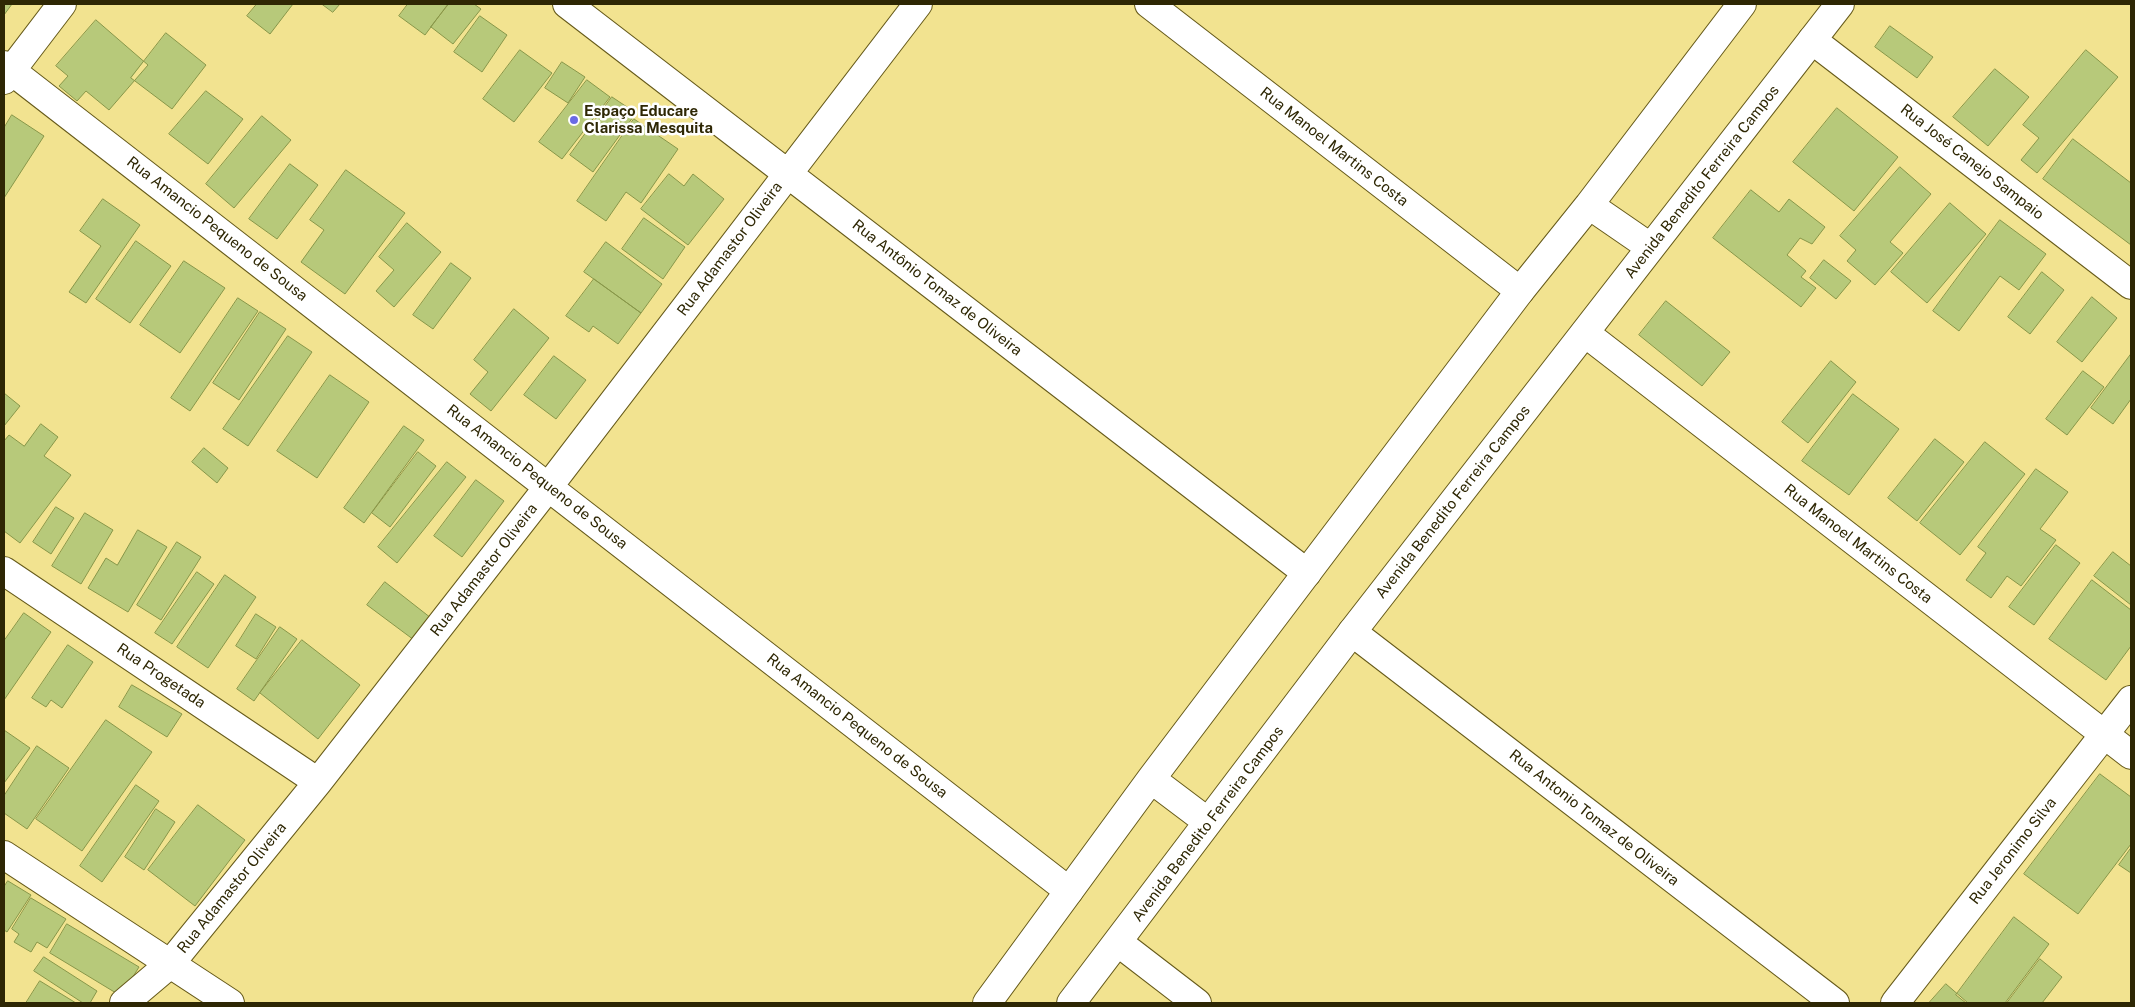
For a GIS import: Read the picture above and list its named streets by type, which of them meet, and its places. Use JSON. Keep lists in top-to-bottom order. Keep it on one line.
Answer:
{"streets":{"street":["Rua Manoel Martins Costa","Rua José Canejo Sampaio","Avenida Benedito Ferreira Campos","Rua Amancio Pequeno de Sousa","Rua Adamastor Oliveira","Rua Antônio Tomaz de Oliveira","Rua Progetada","Rua Antonio Tomaz de Oliveira","Rua Jeronimo Silva"]},"crossings":[["Rua Manoel Martins Costa","Avenida Benedito Ferreira Campos"],["Rua Manoel Martins Costa","Rua Jeronimo Silva"],["Rua José Canejo Sampaio","Avenida Benedito Ferreira Campos"],["Avenida Benedito Ferreira Campos","Rua Antonio Tomaz de Oliveira"],["Rua Amancio Pequeno de Sousa","Rua Adamastor Oliveira"],["Rua Adamastor Oliveira","Rua Antônio Tomaz de Oliveira"],["Rua Adamastor Oliveira","Rua Progetada"]],"places":["Espaço Educare Clarissa Mesquita"]}
